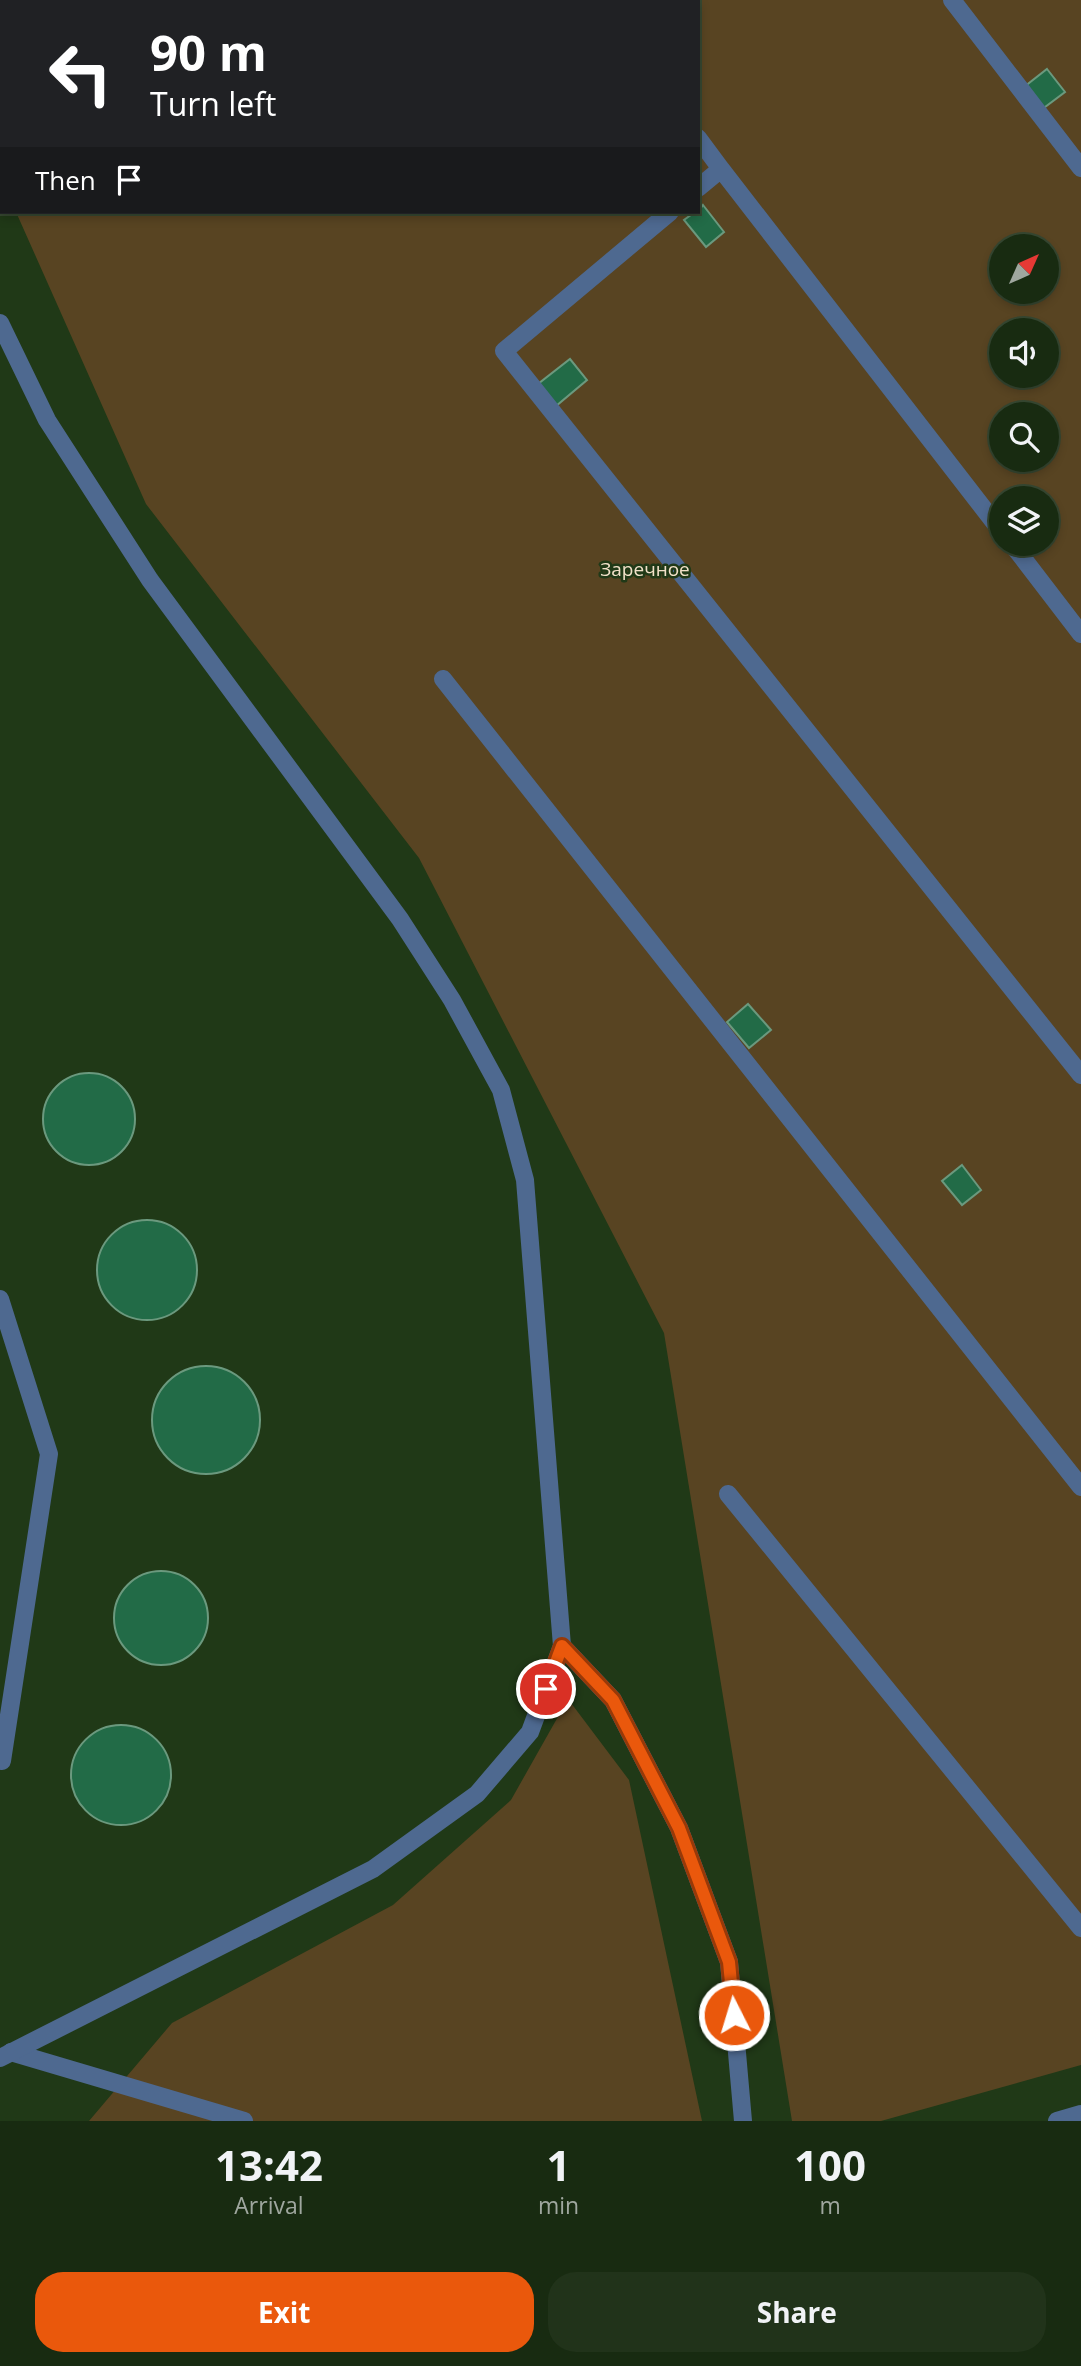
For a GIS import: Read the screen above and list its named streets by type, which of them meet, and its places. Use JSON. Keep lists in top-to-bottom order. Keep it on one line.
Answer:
{"parks":["Заречное"],"north":"top right","page":{"turn":["90 m","Turn left"],"then":"Then","eta":["13:42","Arrival","1","min","100","m"],"buttons":["Exit","Share"]}}
